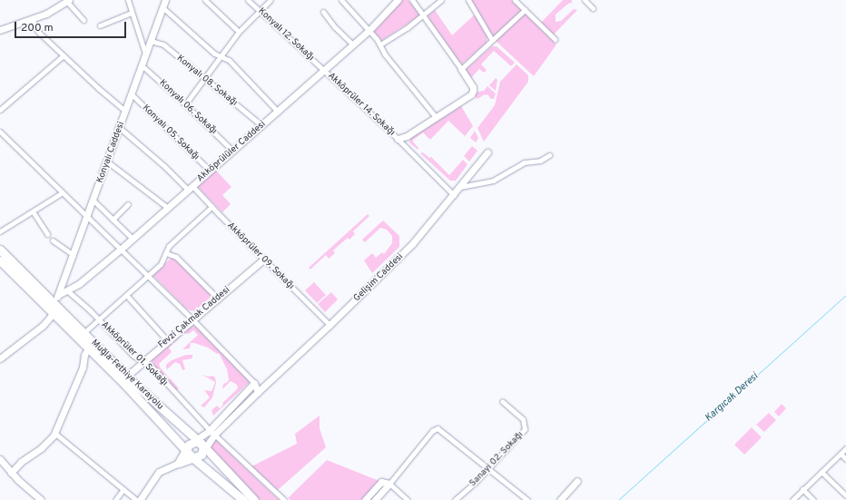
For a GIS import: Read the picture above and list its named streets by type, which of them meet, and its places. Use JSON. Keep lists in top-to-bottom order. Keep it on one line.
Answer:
{"streets":{"highway":["Muğla-Fethiye Karayolu"],"street":["Konyalı 12. Sokağı","Konyalı 08. Sokağı","Akköprüler 14. Sokağı","Konyalı 06. Sokağı","Konyalı 05. Sokağı","Akköprülüler Caddesi","Konyalı Caddesi","Akköprüler 09. Sokağı","Gelişim Caddesi","Fevzi Çakmak Caddesi","Akköprüler 01. Sokağı","Sanayi 02. Sokağı"]},"crossings":[["Konyalı 12. Sokağı","Akköprüler 14. Sokağı"],["Konyalı 12. Sokağı","Akköprülüler Caddesi"],["Konyalı 08. Sokağı","Akköprülüler Caddesi"],["Konyalı 08. Sokağı","Konyalı Caddesi"],["Akköprüler 14. Sokağı","Akköprülüler Caddesi"],["Akköprüler 14. Sokağı","Gelişim Caddesi"],["Konyalı 06. Sokağı","Akköprülüler Caddesi"],["Konyalı 06. Sokağı","Konyalı Caddesi"],["Konyalı 05. Sokağı","Akköprülüler Caddesi"],["Konyalı 05. Sokağı","Konyalı Caddesi"],["Akköprülüler Caddesi","Konyalı Caddesi"],["Akköprülüler Caddesi","Akköprüler 09. Sokağı"],["Akköprülüler Caddesi","Akköprüler 01. Sokağı"],["Konyalı Caddesi","Akköprüler 09. Sokağı"],["Konyalı Caddesi","Muğla-Fethiye Karayolu"],["Akköprüler 09. Sokağı","Gelişim Caddesi"],["Akköprüler 09. Sokağı","Fevzi Çakmak Caddesi"],["Gelişim Caddesi","Akköprüler 01. Sokağı"],["Gelişim Caddesi","Muğla-Fethiye Karayolu"],["Fevzi Çakmak Caddesi","Akköprüler 01. Sokağı"],["Fevzi Çakmak Caddesi","Muğla-Fethiye Karayolu"]],"water":["Kargıcak Deresi"],"scale_bar":"200 m"}
